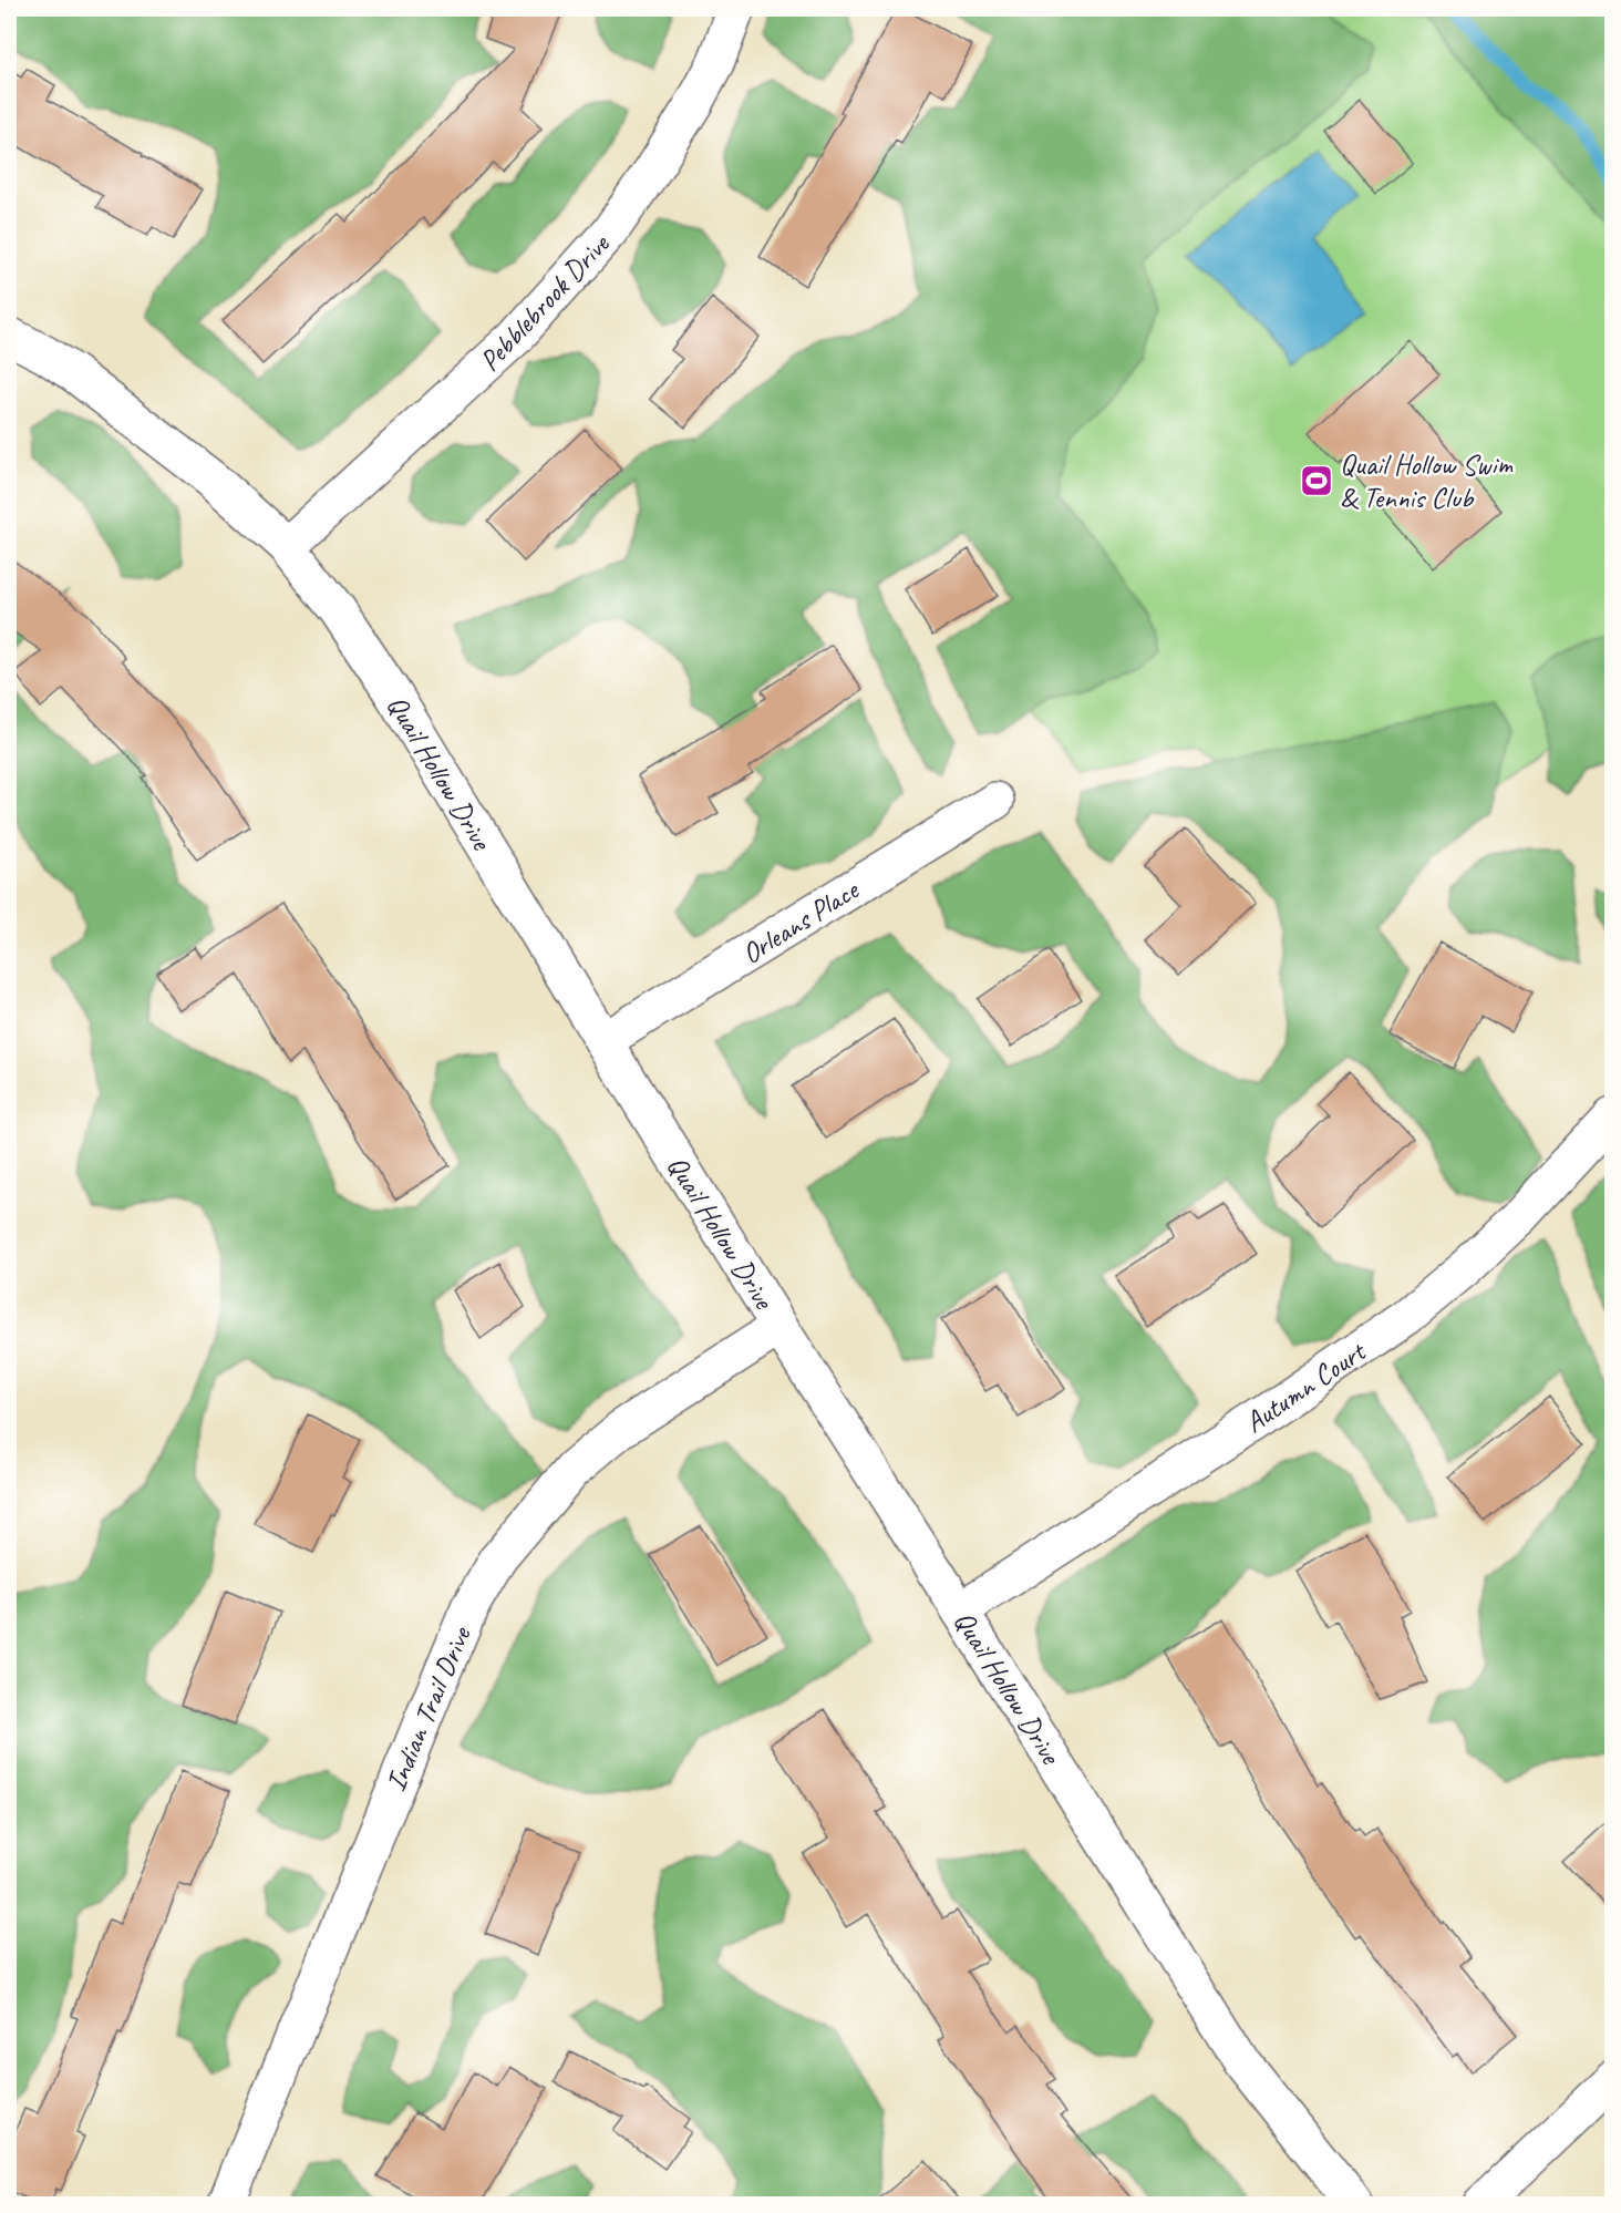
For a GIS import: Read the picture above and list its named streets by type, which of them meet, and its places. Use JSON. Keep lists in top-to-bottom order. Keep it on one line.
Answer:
{"streets":{"street":["Pebblebrook Drive","Quail Hollow Drive","Orleans Place","Autumn Court","Indian Trail Drive"]},"crossings":[["Pebblebrook Drive","Quail Hollow Drive"],["Quail Hollow Drive","Orleans Place"],["Quail Hollow Drive","Autumn Court"],["Quail Hollow Drive","Indian Trail Drive"]],"places":{"sports":["Quail Hollow Swim & Tennis Club"]}}
